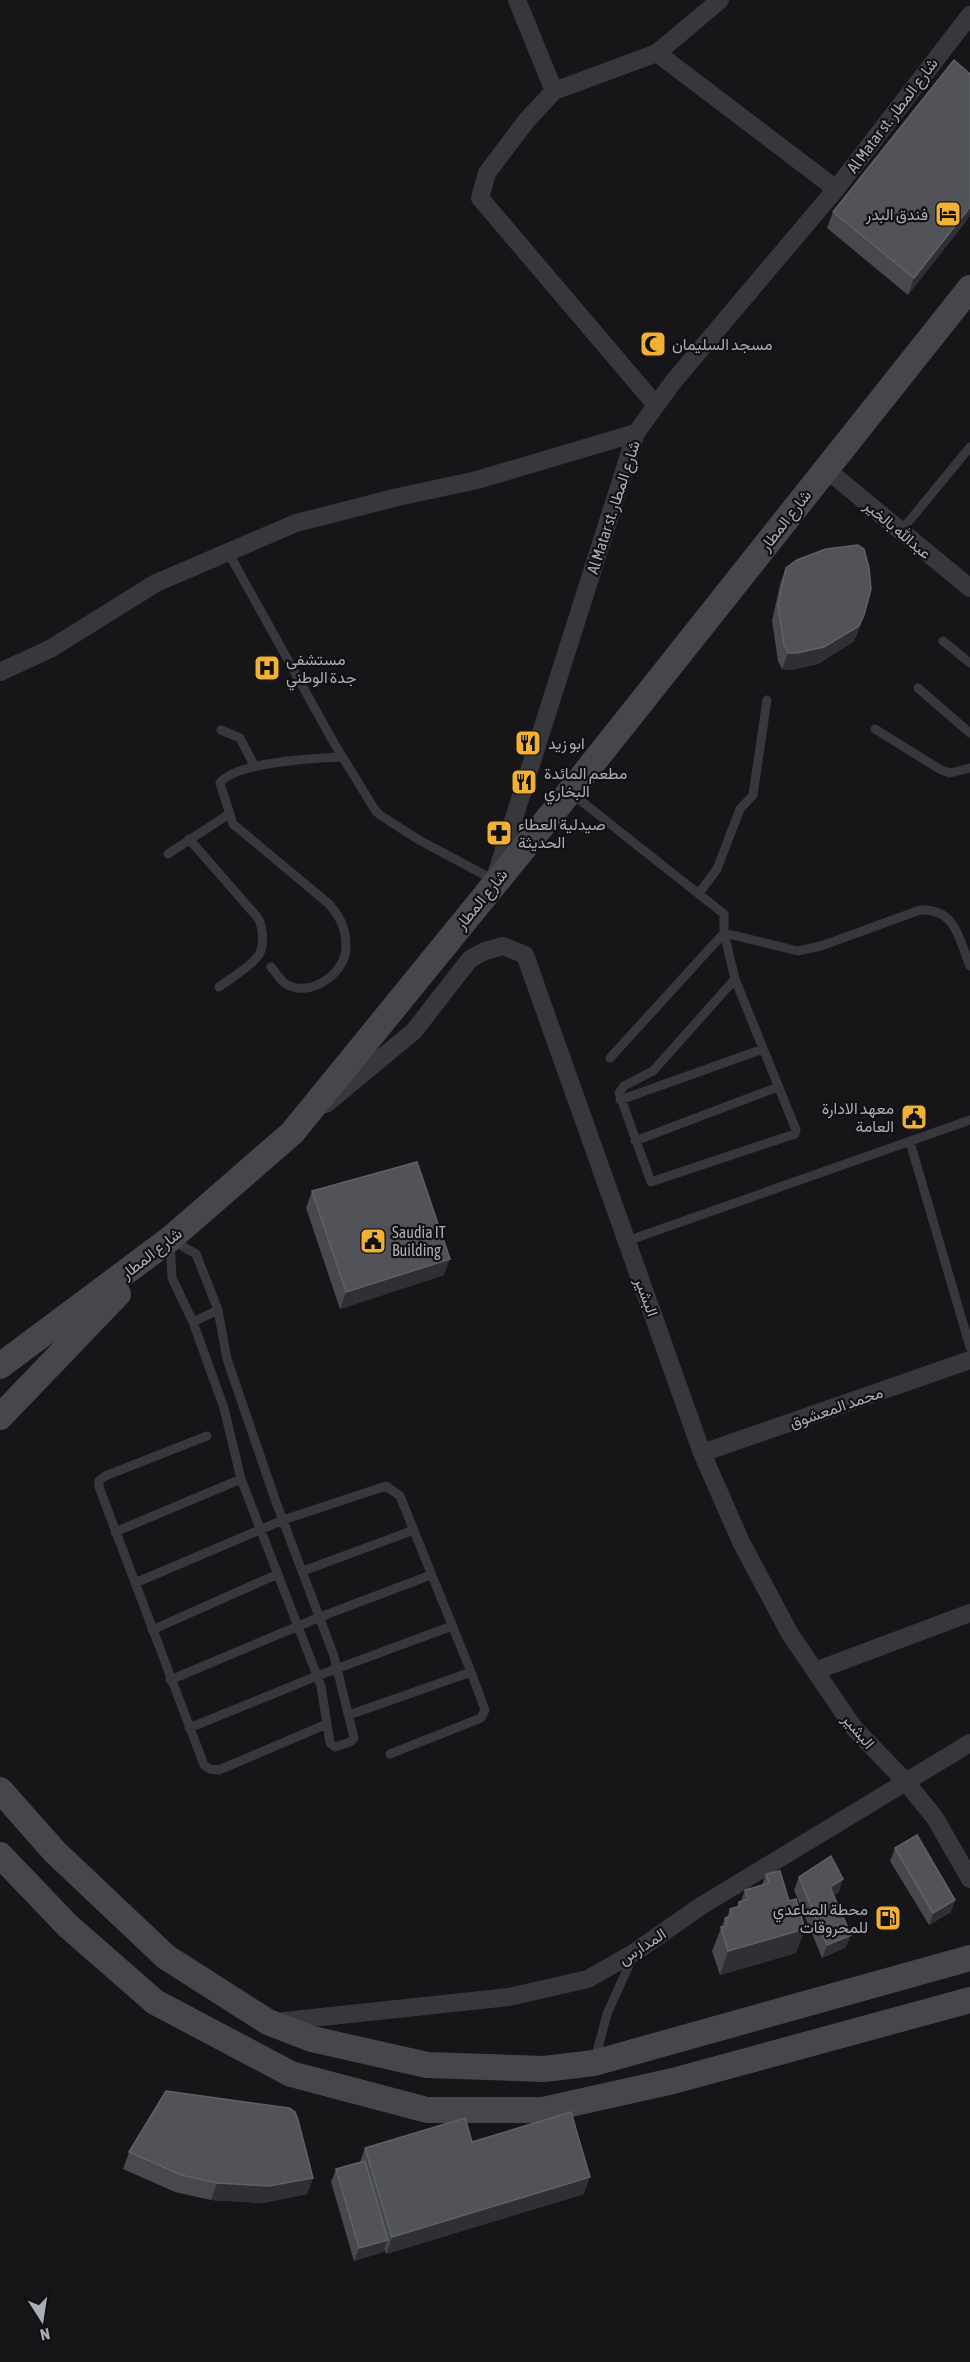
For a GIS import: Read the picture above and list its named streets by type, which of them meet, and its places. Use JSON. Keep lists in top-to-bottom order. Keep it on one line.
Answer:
{"streets":{"main road":["شارع المطار"],"street":["Al Matar st. شارع المطار","عبدالله بالخير","البشير","محمد المعشوق","المدارس"]},"crossings":[["Al Matar st. شارع المطار","شارع المطار"],["شارع المطار","عبدالله بالخير"],["شارع المطار","البشير"],["البشير","محمد المعشوق"],["البشير","المدارس"]],"places":{"hotel":["فندق البدر"],"mosque":["مسجد السليمان"],"hospital":["مستشفى جدة الوطني"],"restaurant":["ابو زيد","مطعم المائدة البخاري"],"pharmacy":["صيدلية العطاء الحديثة"],"public building":["معهد الادارة العامة","Saudia IT Building"],"fuel station":["محطة الصاعدي للمحروقات"]},"north":"bottom"}
